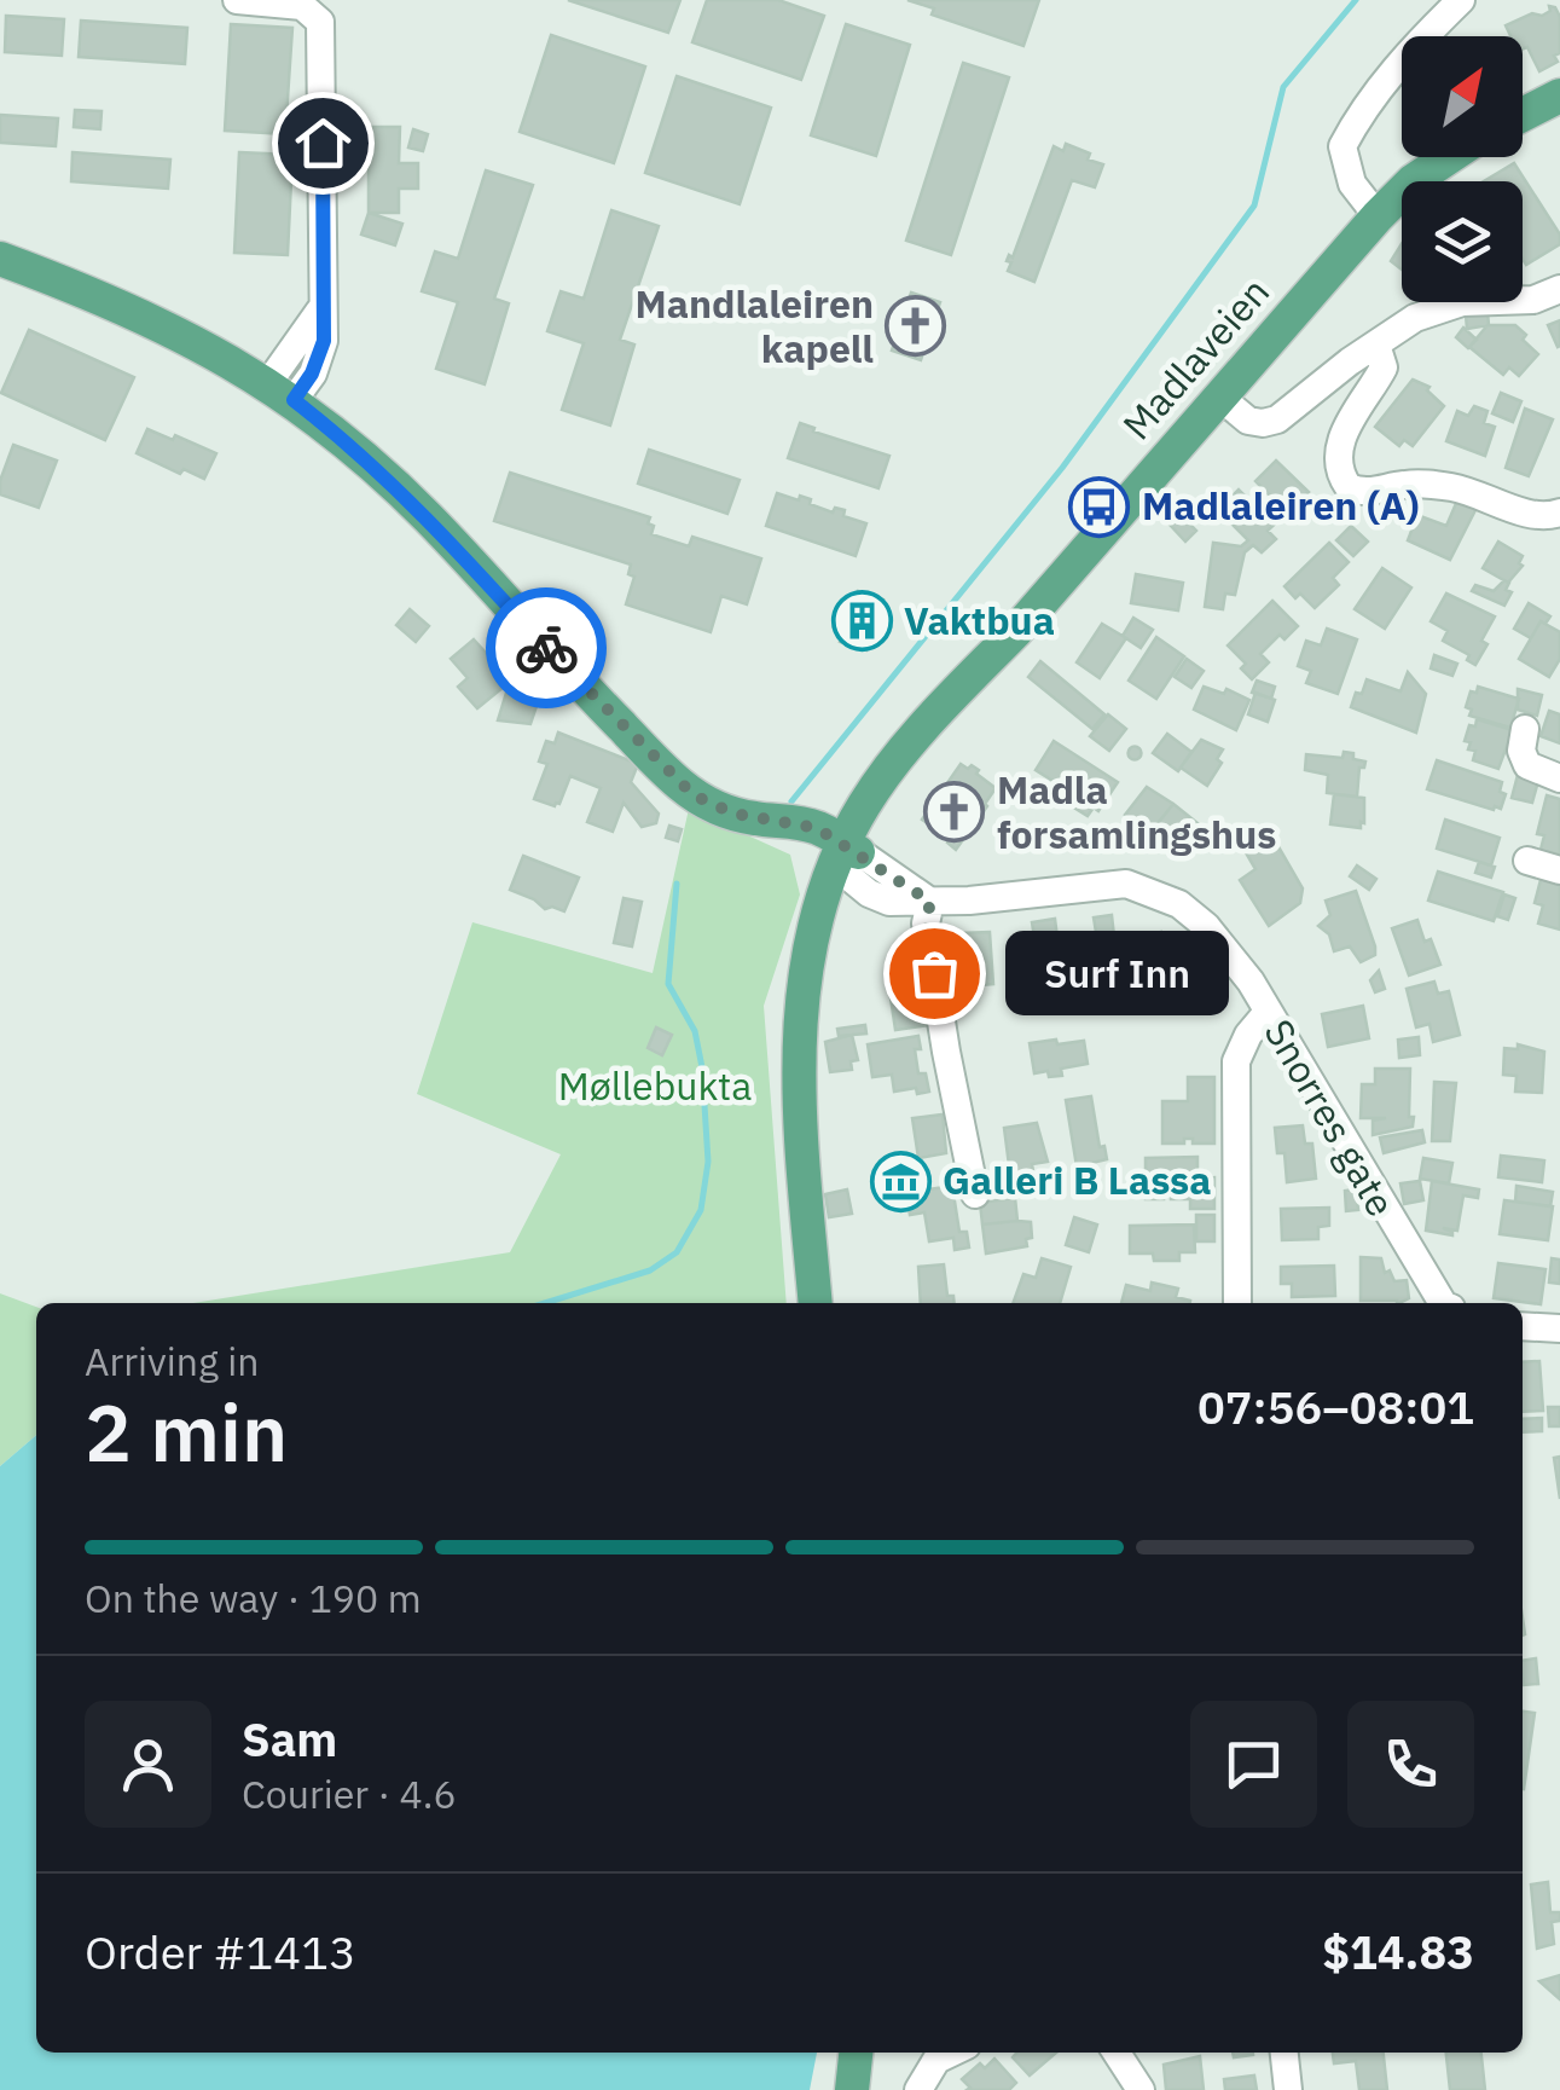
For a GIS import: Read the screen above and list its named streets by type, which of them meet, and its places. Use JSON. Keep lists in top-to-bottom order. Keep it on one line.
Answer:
{"streets":{"main road":["Madlaveien"],"street":["Snorres gate"]},"crossings":[["Madlaveien","Snorres gate"]],"parks":["Møllebukta"],"places":{"church":["Mandlaleiren kapell","Madla forsamlingshus"],"bus stop":["Madlaleiren (A)"],"building":["Vaktbua"],"other":["Surf Inn"],"museum":["Galleri B Lassa"]},"north":"top right","page":{"bubble":"Surf Inn","heading":["2 min","Arriving in","07:56–08:01"],"panel":["Sam","Courier · 4.6","Order #1413","$14.83"],"bar":"On the way · 190 m"}}
